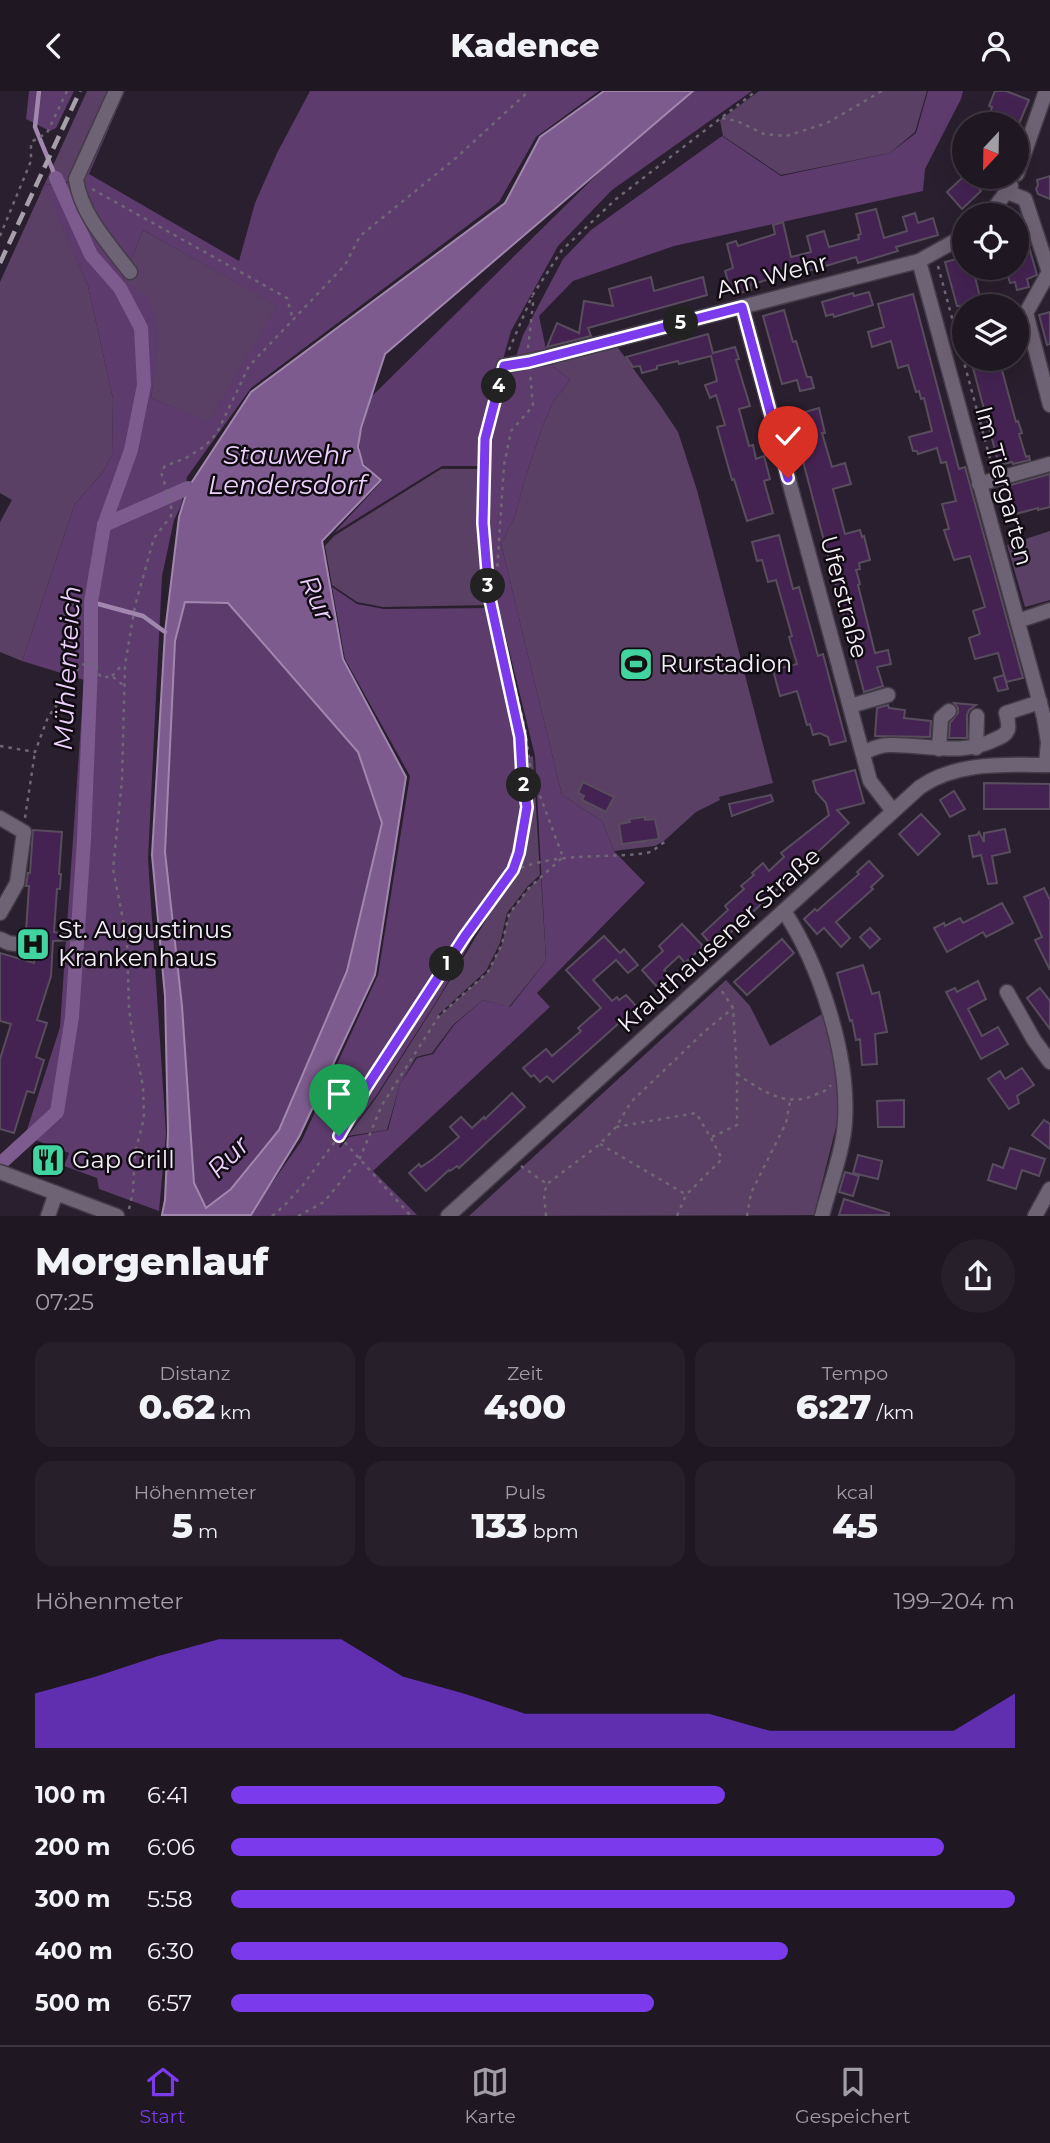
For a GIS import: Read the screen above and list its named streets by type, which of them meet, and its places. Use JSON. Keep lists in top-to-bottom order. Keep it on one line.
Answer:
{"streets":{"street":["Am Wehr","Im Tiergarten","Uferstraße","Krauthausener Straße"]},"crossings":[["Am Wehr","Im Tiergarten"],["Am Wehr","Uferstraße"],["Im Tiergarten","Krauthausener Straße"],["Uferstraße","Krauthausener Straße"]],"water":["Stauwehr Lendersdorf","Rur","Mühlenteich"],"places":{"sports":["Rurstadion"],"hospital":["St. Augustinus Krankenhaus"],"restaurant":["Gap Grill"]},"north":"bottom","page":{"header":"Kadence","pins":["5","4","3","2","1"],"heading":["Morgenlauf","07:25"],"stats":[["Distanz","0.62 km"],["Zeit","4:00"],["Tempo","6:27 /km"],["Höhenmeter","5 m"],["Puls","133 bpm"],["kcal","45"]],"chart":["Höhenmeter","199–204 m"],"list":[{"name":"100 m","note":"6:41"},{"name":"200 m","note":"6:06"},{"name":"300 m","note":"5:58"},{"name":"400 m","note":"6:30"},{"name":"500 m","note":"6:57"}],"tabs":["Start","Karte","Gespeichert"]}}
